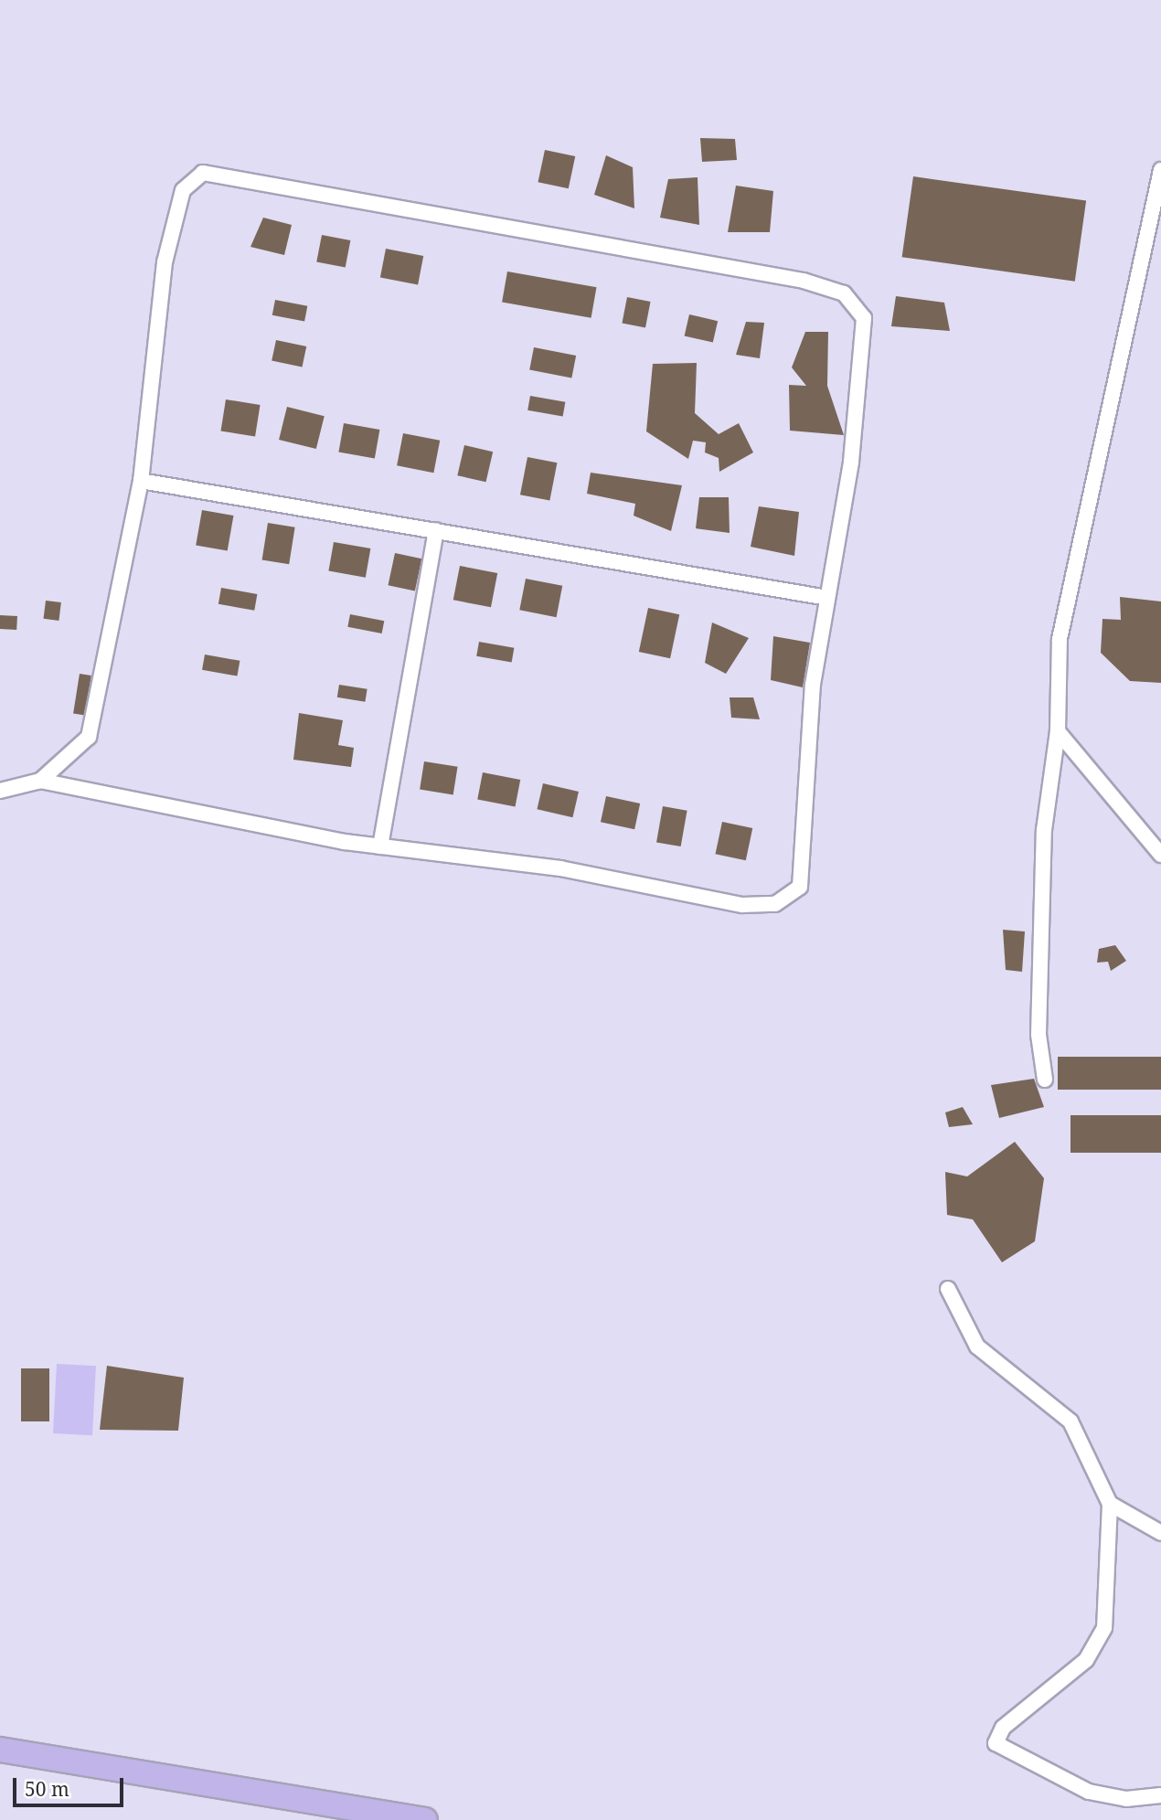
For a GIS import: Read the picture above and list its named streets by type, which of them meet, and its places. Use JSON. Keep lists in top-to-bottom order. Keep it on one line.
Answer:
{"scale_bar":"50 m"}
